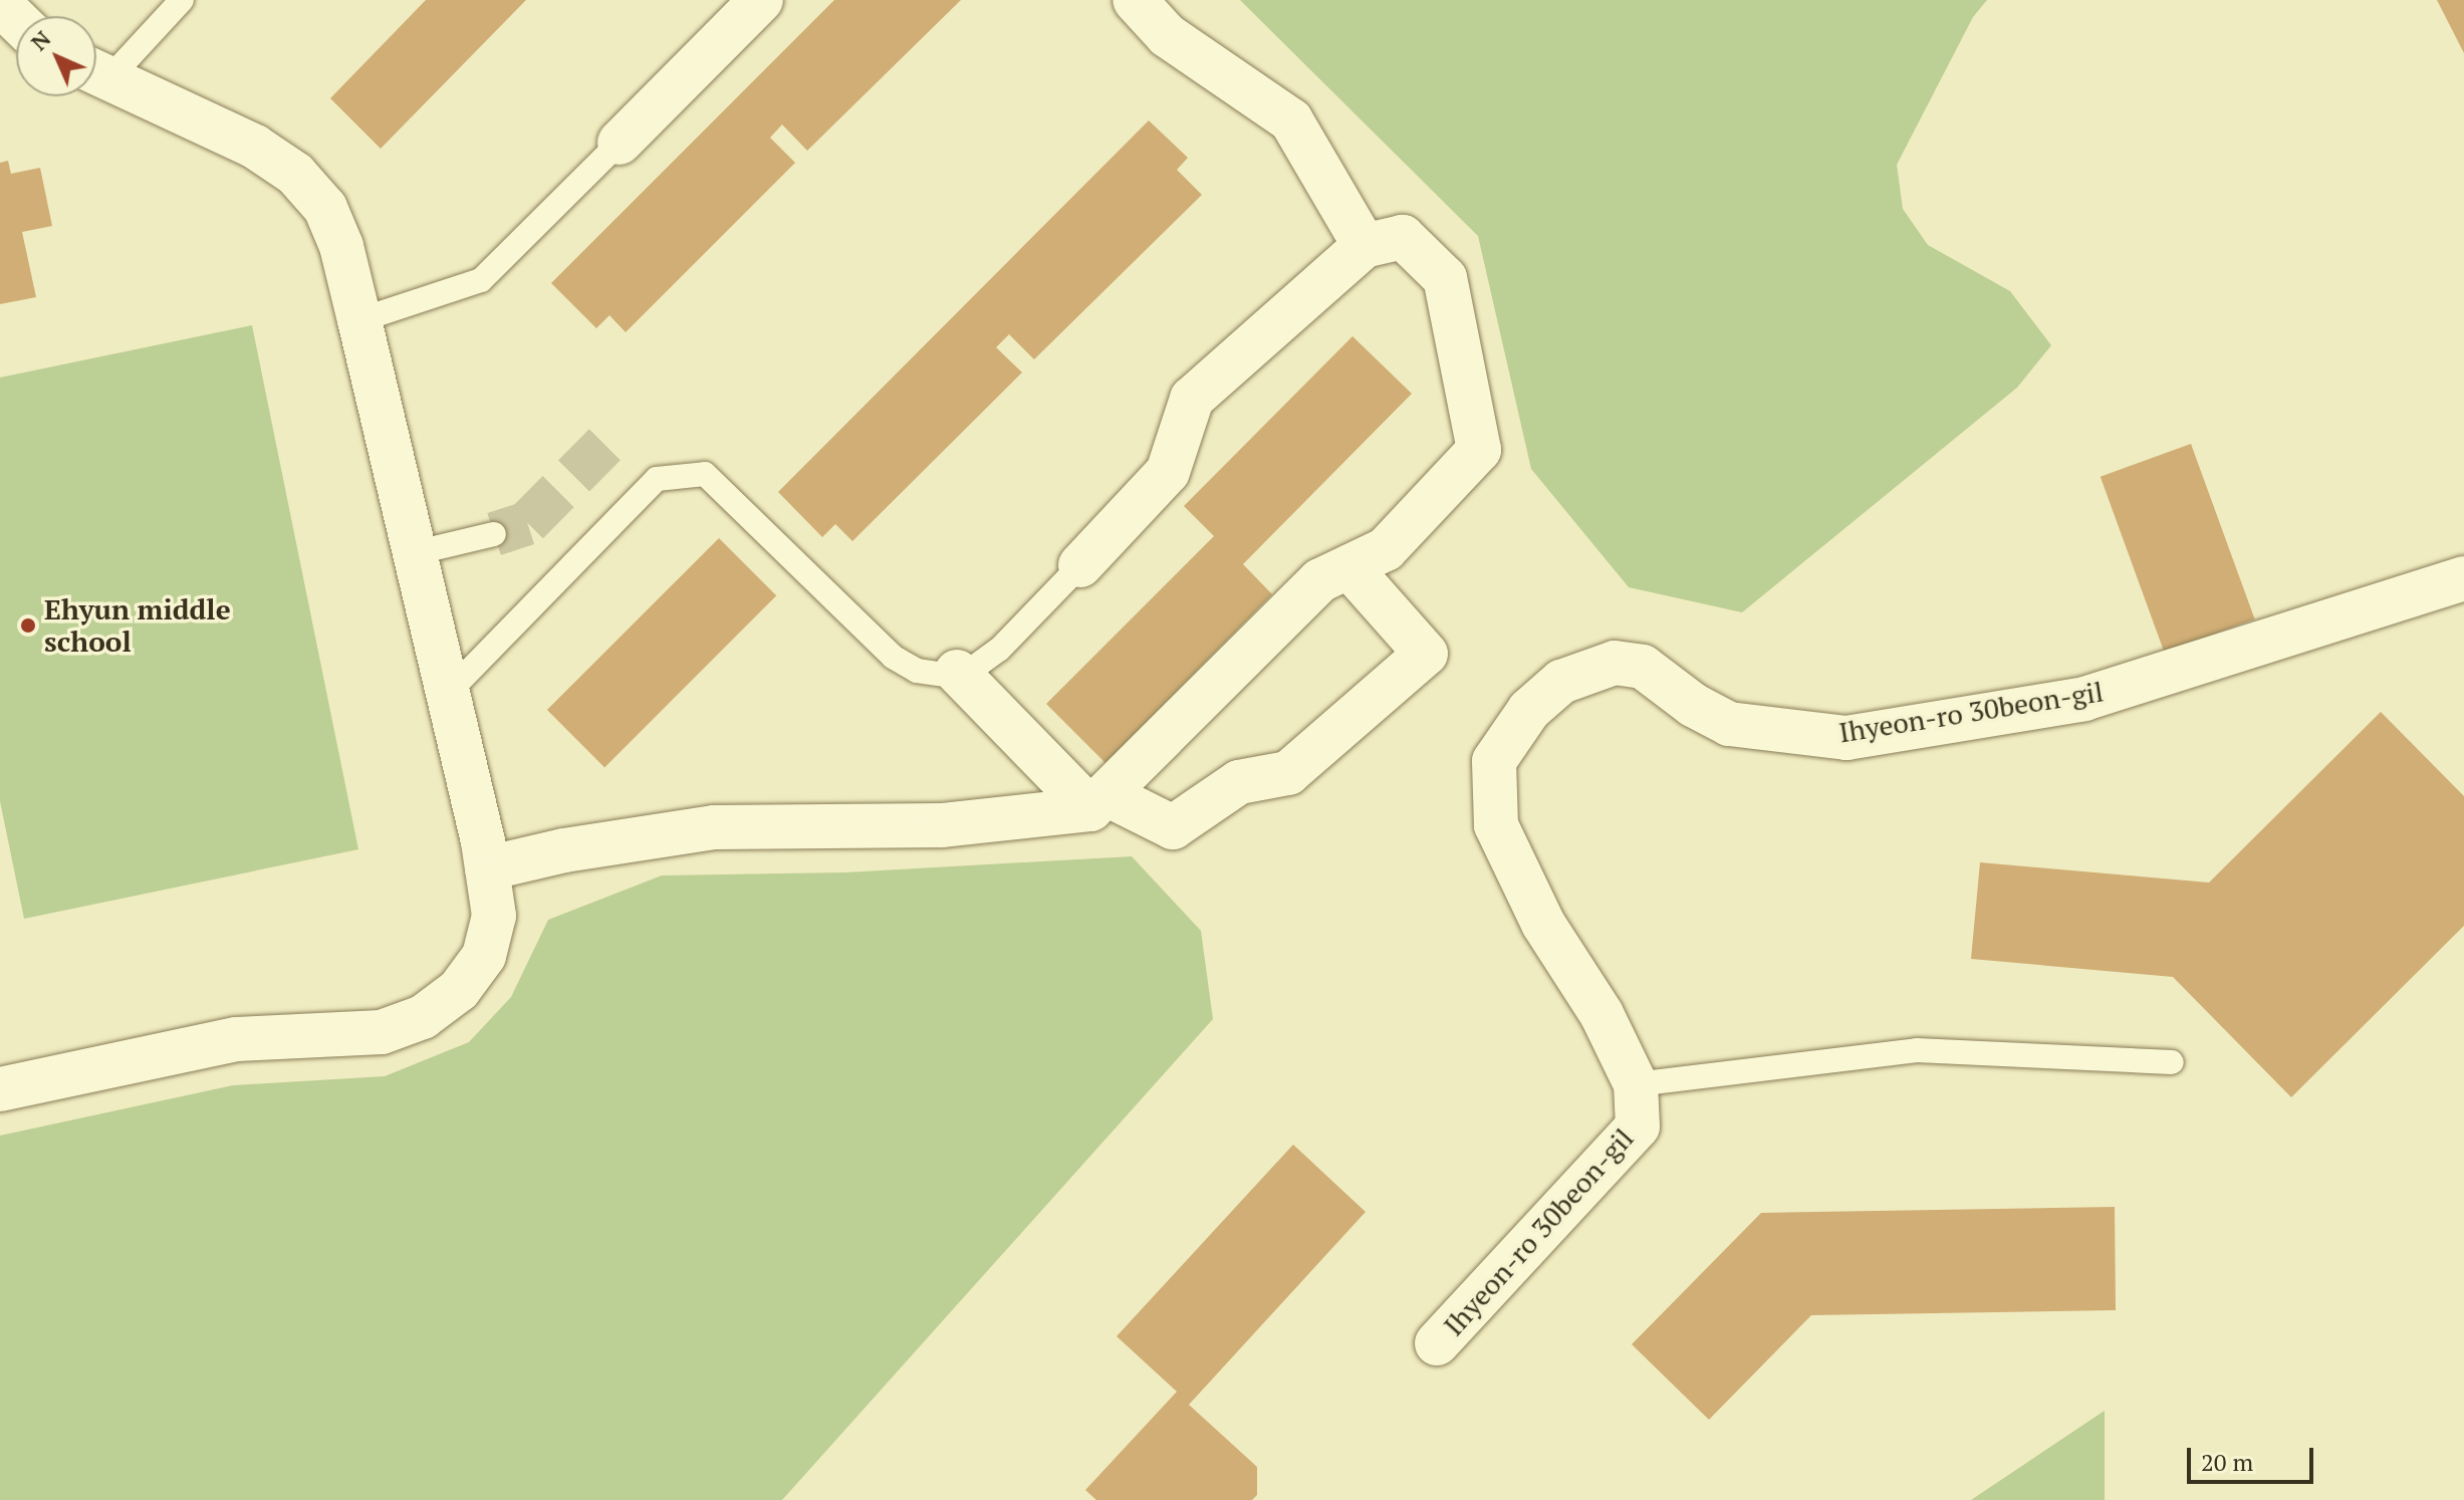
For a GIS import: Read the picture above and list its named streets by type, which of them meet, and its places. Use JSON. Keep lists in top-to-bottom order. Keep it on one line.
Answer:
{"streets":{"street":["Ihyeon-ro 30beon-gil"]},"places":["Ehyun middle school"],"scale_bar":"20 m","north":"top left"}
